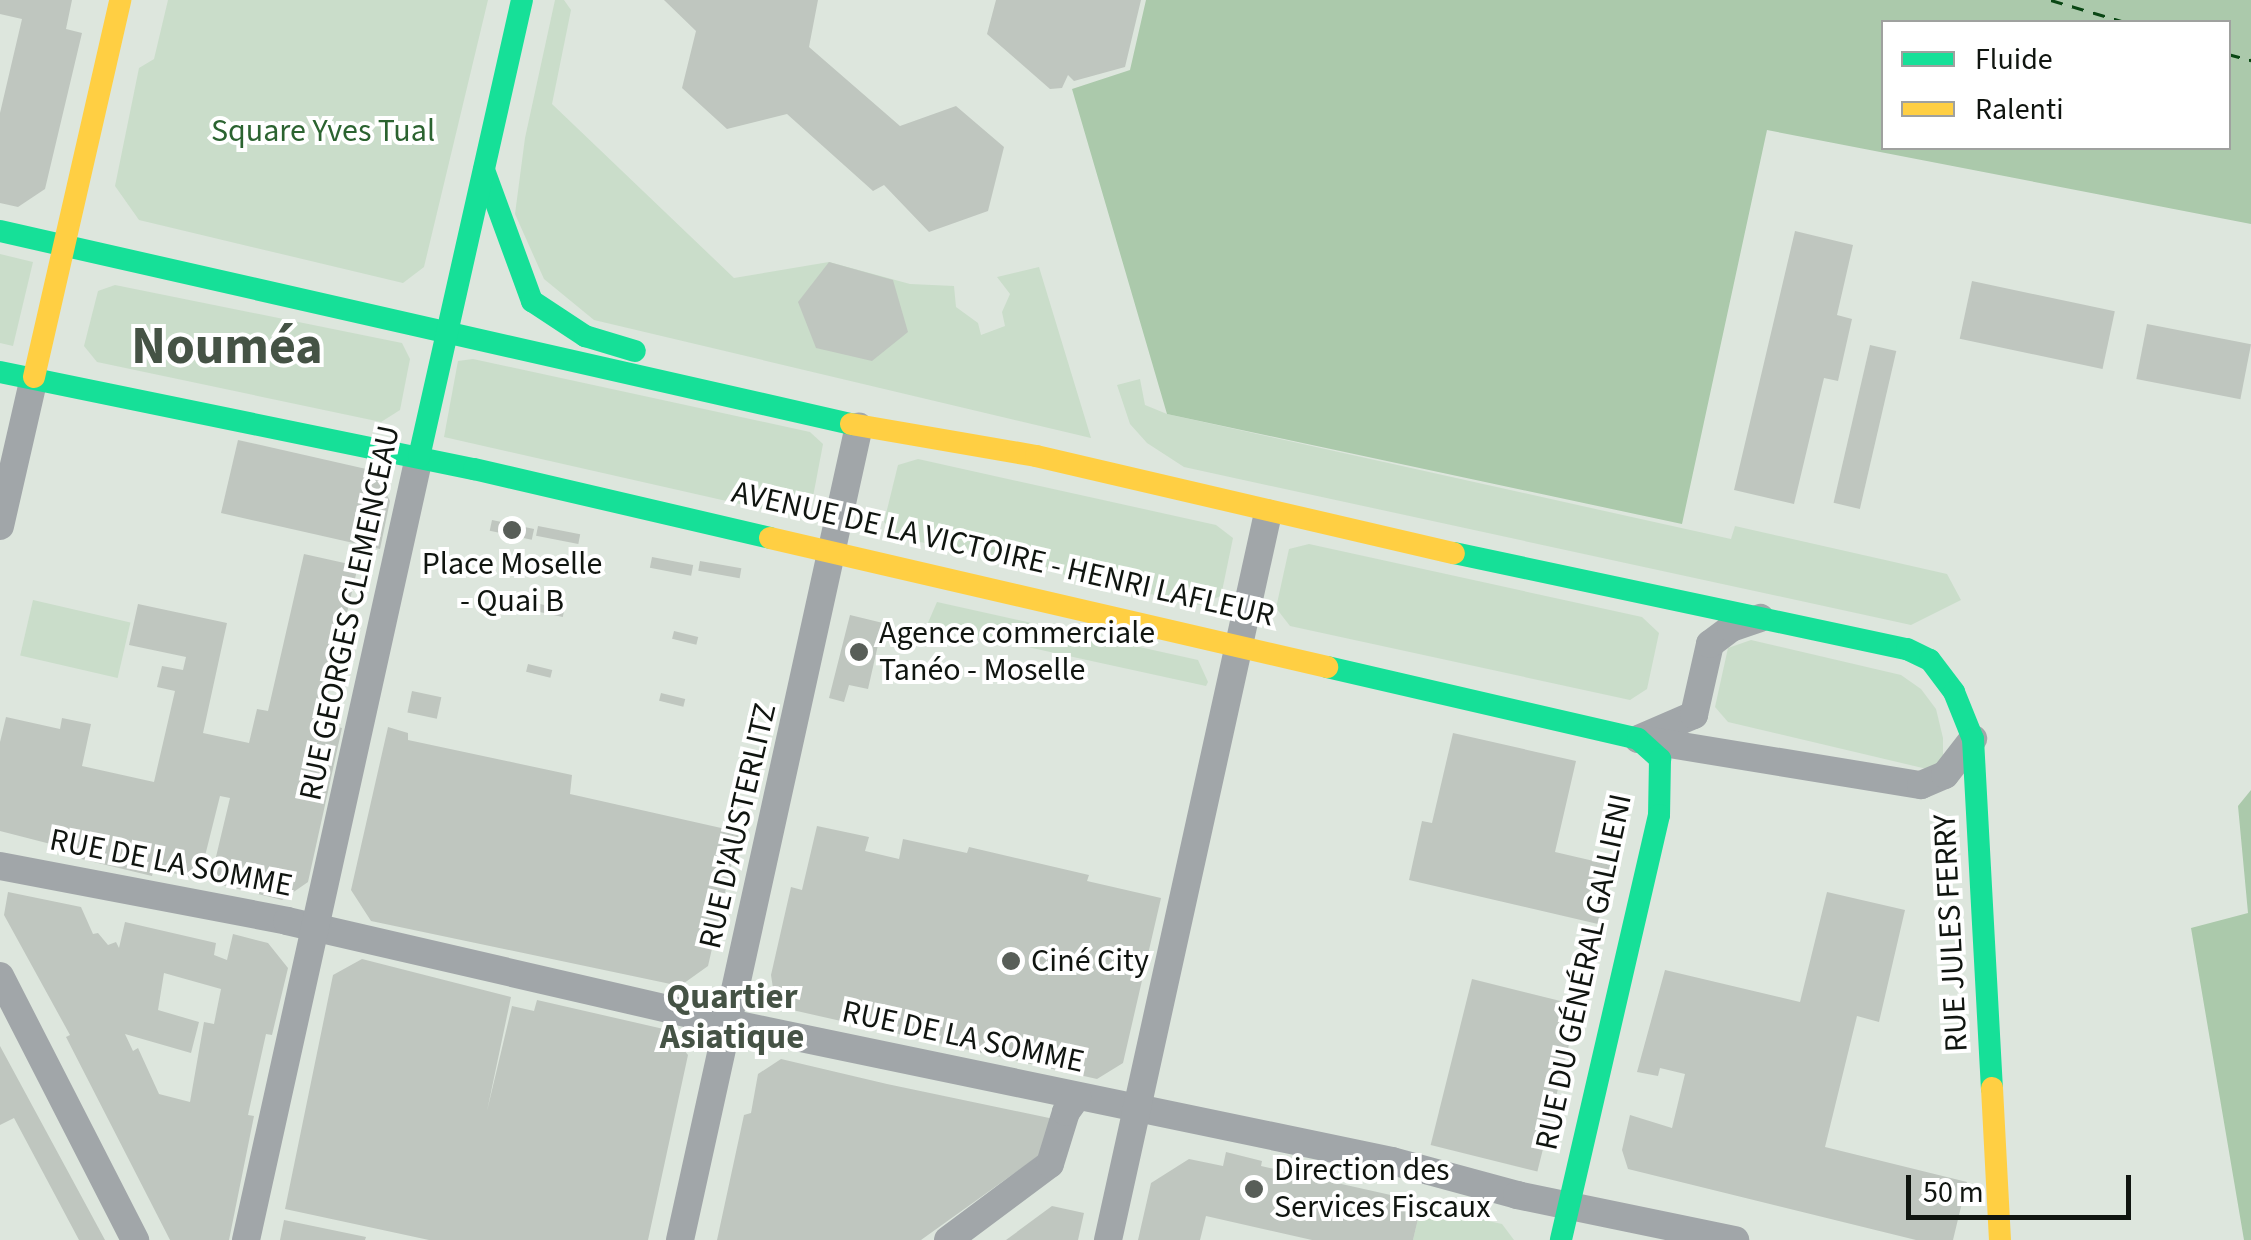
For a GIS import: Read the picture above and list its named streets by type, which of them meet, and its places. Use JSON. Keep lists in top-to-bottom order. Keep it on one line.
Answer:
{"streets":{"main road":["AVENUE DE LA VICTOIRE - HENRI LAFLEUR","RUE GEORGES CLEMENCEAU","RUE JULES FERRY","RUE DU GÉNÉRAL GALLIENI"],"street":["RUE D'AUSTERLITZ","RUE DE LA SOMME"]},"crossings":[["AVENUE DE LA VICTOIRE - HENRI LAFLEUR","RUE GEORGES CLEMENCEAU"],["AVENUE DE LA VICTOIRE - HENRI LAFLEUR","RUE D'AUSTERLITZ"],["AVENUE DE LA VICTOIRE - HENRI LAFLEUR","RUE JULES FERRY"],["AVENUE DE LA VICTOIRE - HENRI LAFLEUR","RUE DU GÉNÉRAL GALLIENI"],["RUE GEORGES CLEMENCEAU","RUE DE LA SOMME"],["RUE D'AUSTERLITZ","RUE DE LA SOMME"],["RUE DE LA SOMME","RUE DU GÉNÉRAL GALLIENI"]],"districts":["Nouméa","Quartier Asiatique"],"parks":["Square Yves Tual"],"places":["Place Moselle - Quai B","Agence commerciale Tanéo - Moselle","Ciné City","Direction des Services Fiscaux"],"legend":["Fluide","Ralenti"],"scale_bar":"50 m"}
